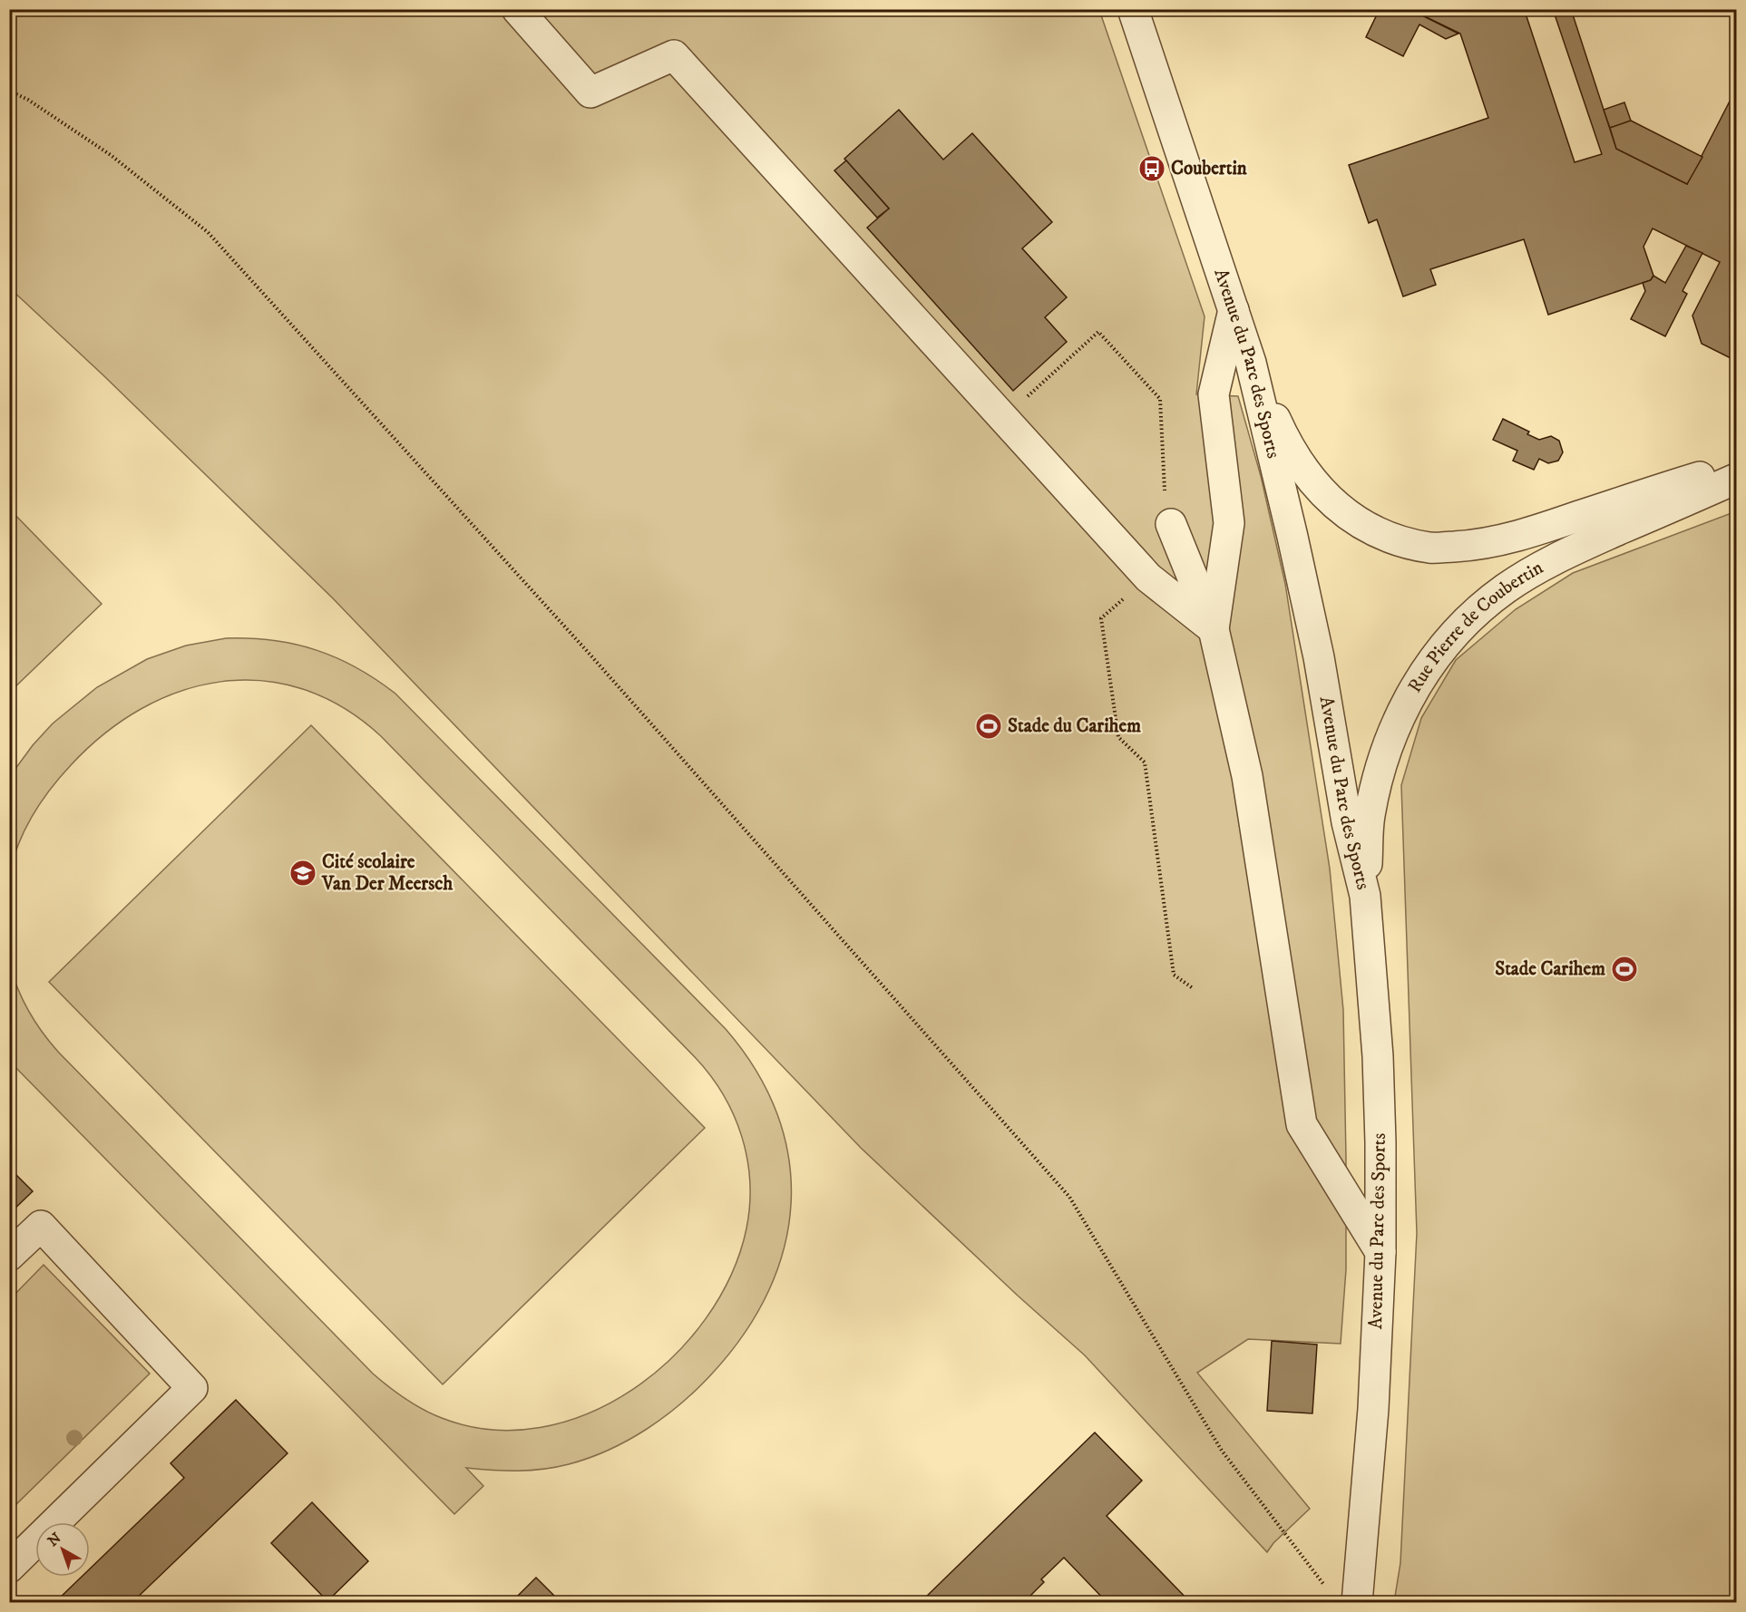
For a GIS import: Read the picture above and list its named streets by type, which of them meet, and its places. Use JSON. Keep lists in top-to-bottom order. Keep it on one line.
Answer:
{"streets":{"street":["Avenue du Parc des Sports","Rue Pierre de Coubertin"]},"crossings":[["Avenue du Parc des Sports","Rue Pierre de Coubertin"]],"places":{"bus stop":["Coubertin"],"sports":["Stade du Carihem","Stade Carihem"],"school or university":["Cité scolaire Van Der Meersch"]},"north":"top left"}
